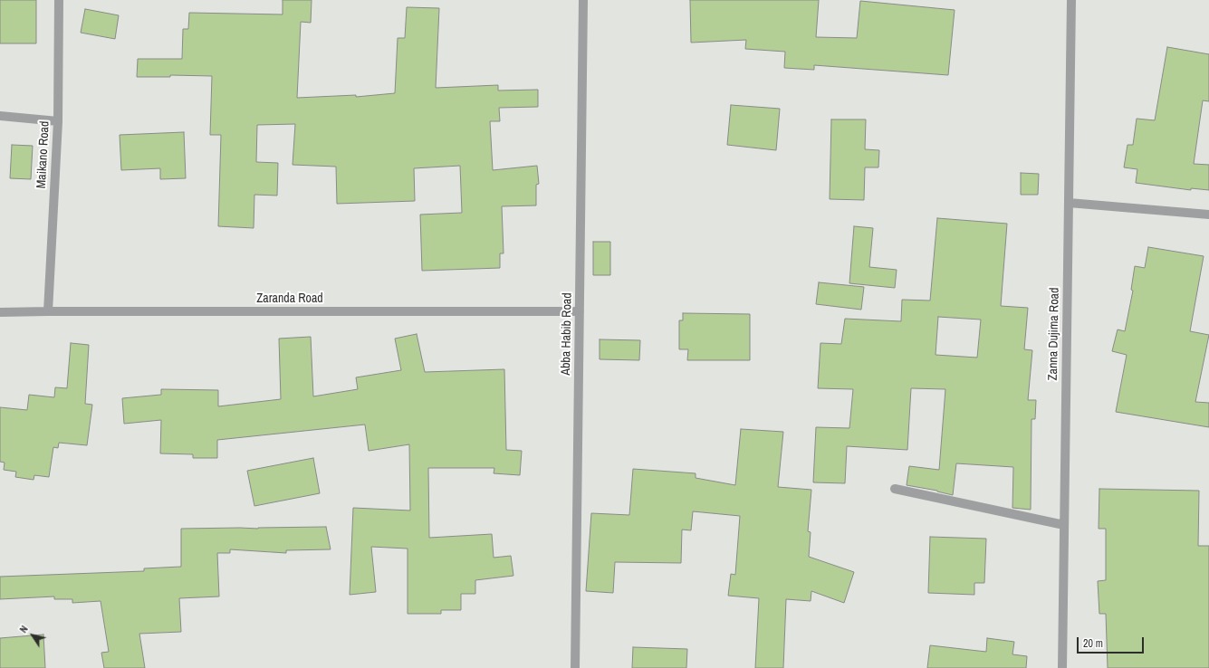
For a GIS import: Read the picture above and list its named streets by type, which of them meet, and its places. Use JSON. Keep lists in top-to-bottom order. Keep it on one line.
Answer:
{"streets":{"street":["Maikano Road","Zaranda Road","Abba Habib Road","Zanna Dujima Road"]},"crossings":[["Maikano Road","Zaranda Road"],["Zaranda Road","Abba Habib Road"]],"scale_bar":"20 m","north":"top left"}
